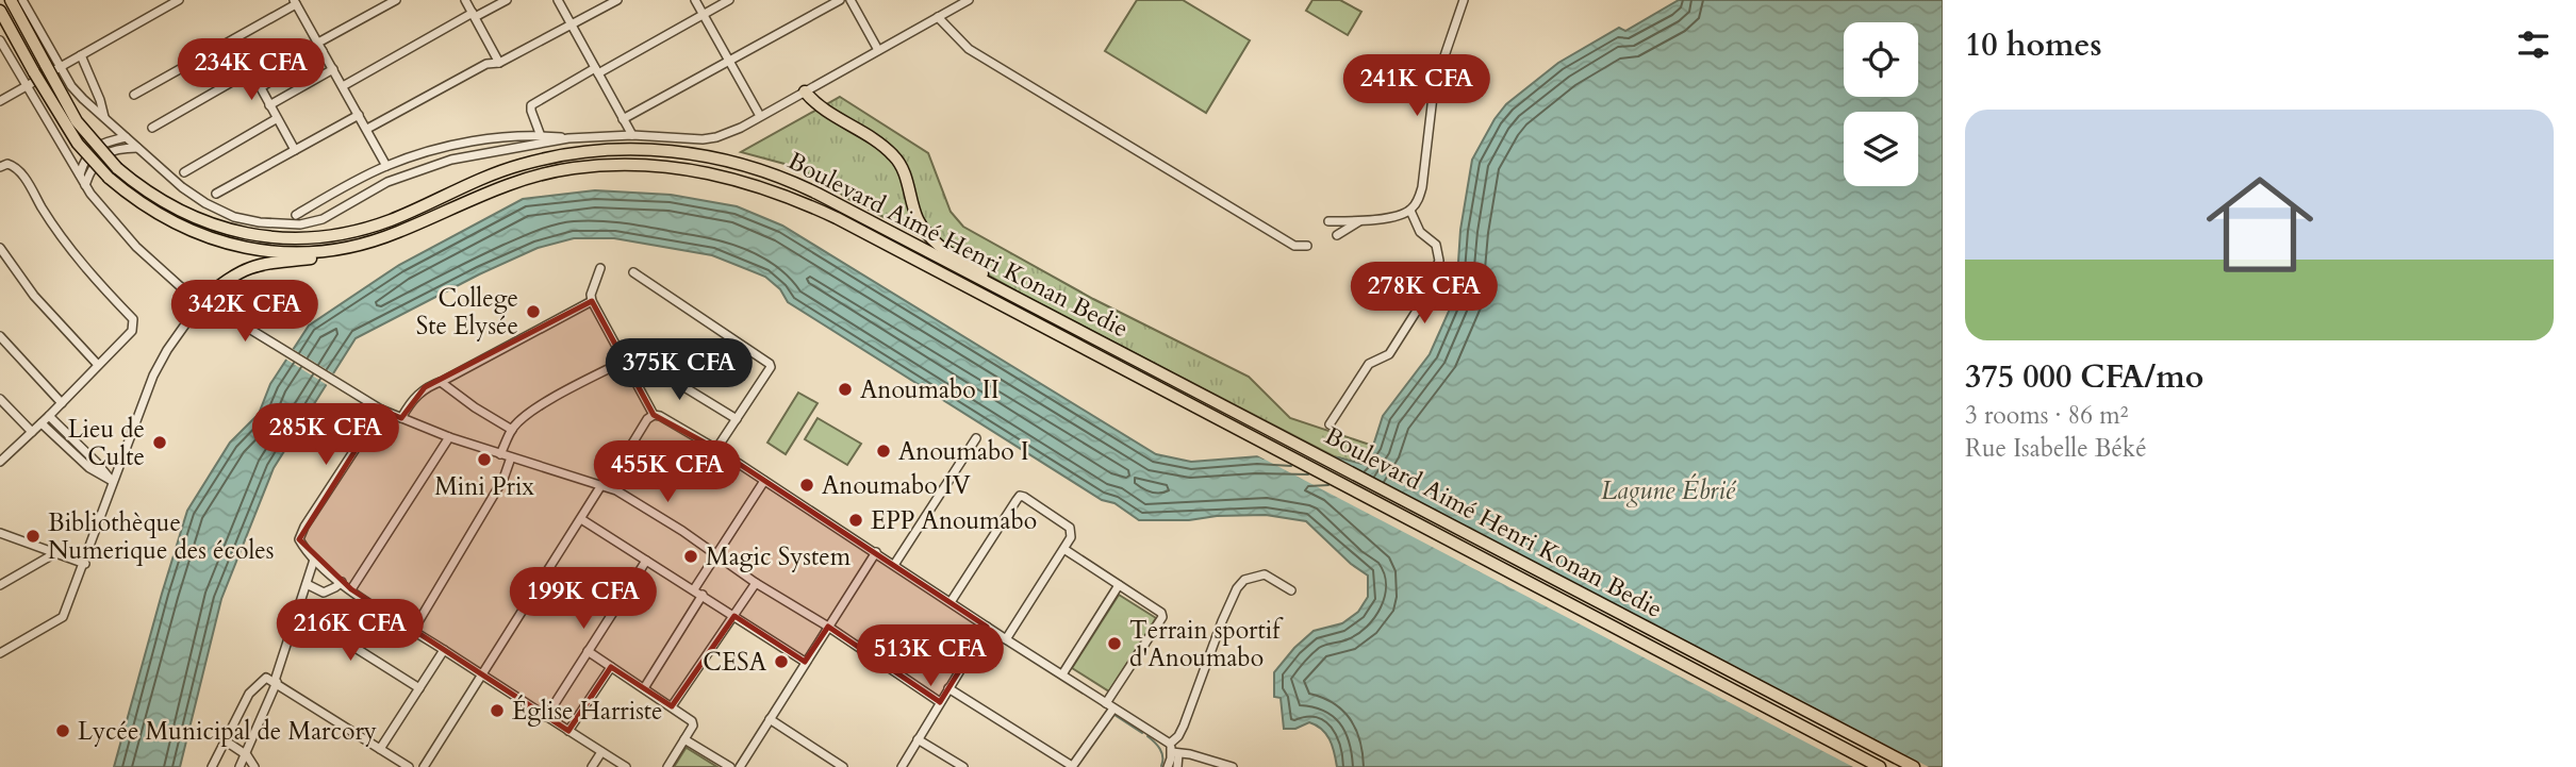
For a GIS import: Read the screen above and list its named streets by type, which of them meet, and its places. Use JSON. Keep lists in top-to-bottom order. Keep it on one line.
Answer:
{"streets":{"highway":["Boulevard Aimé Henri Konan Bedie"]},"water":["Lagune Ébrié"],"places":["College Ste Elysée","Anoumabo II","Lieu de Culte","Anoumabo I","Mini Prix","Anoumabo IV","EPP Anoumabo","Bibliothèque Numerique des écoles","Magic System","Terrain sportif d'Anoumabo","CESA","Église Harriste","Lycée Municipal de Marcory"],"page":{"heading":"10 homes","price":["234K CFA","241K CFA","278K CFA","342K CFA","375K CFA","285K CFA","455K CFA","199K CFA","216K CFA","513K CFA"],"list":[{"name":"375 000 CFA/mo","note":"3 rooms · 86 m² · Rue Isabelle Béké"}]}}
